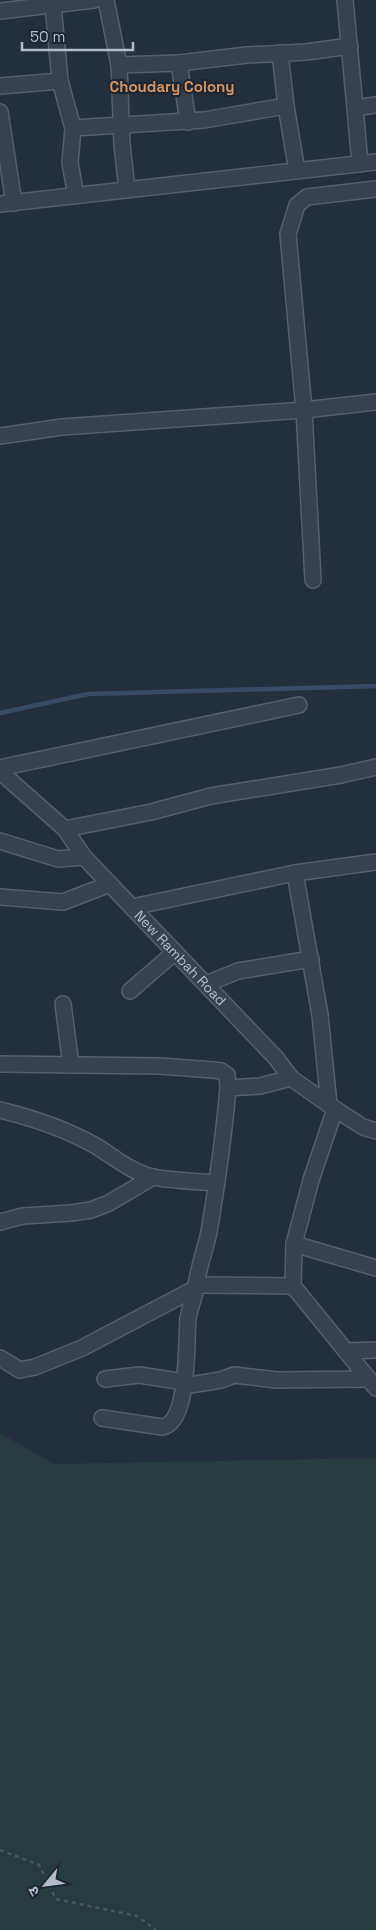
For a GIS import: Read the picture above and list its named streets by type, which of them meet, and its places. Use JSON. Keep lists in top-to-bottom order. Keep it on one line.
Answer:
{"streets":{"street":["New Rambah Road"]},"districts":["Choudary Colony"],"scale_bar":"50 m","north":"bottom left"}
